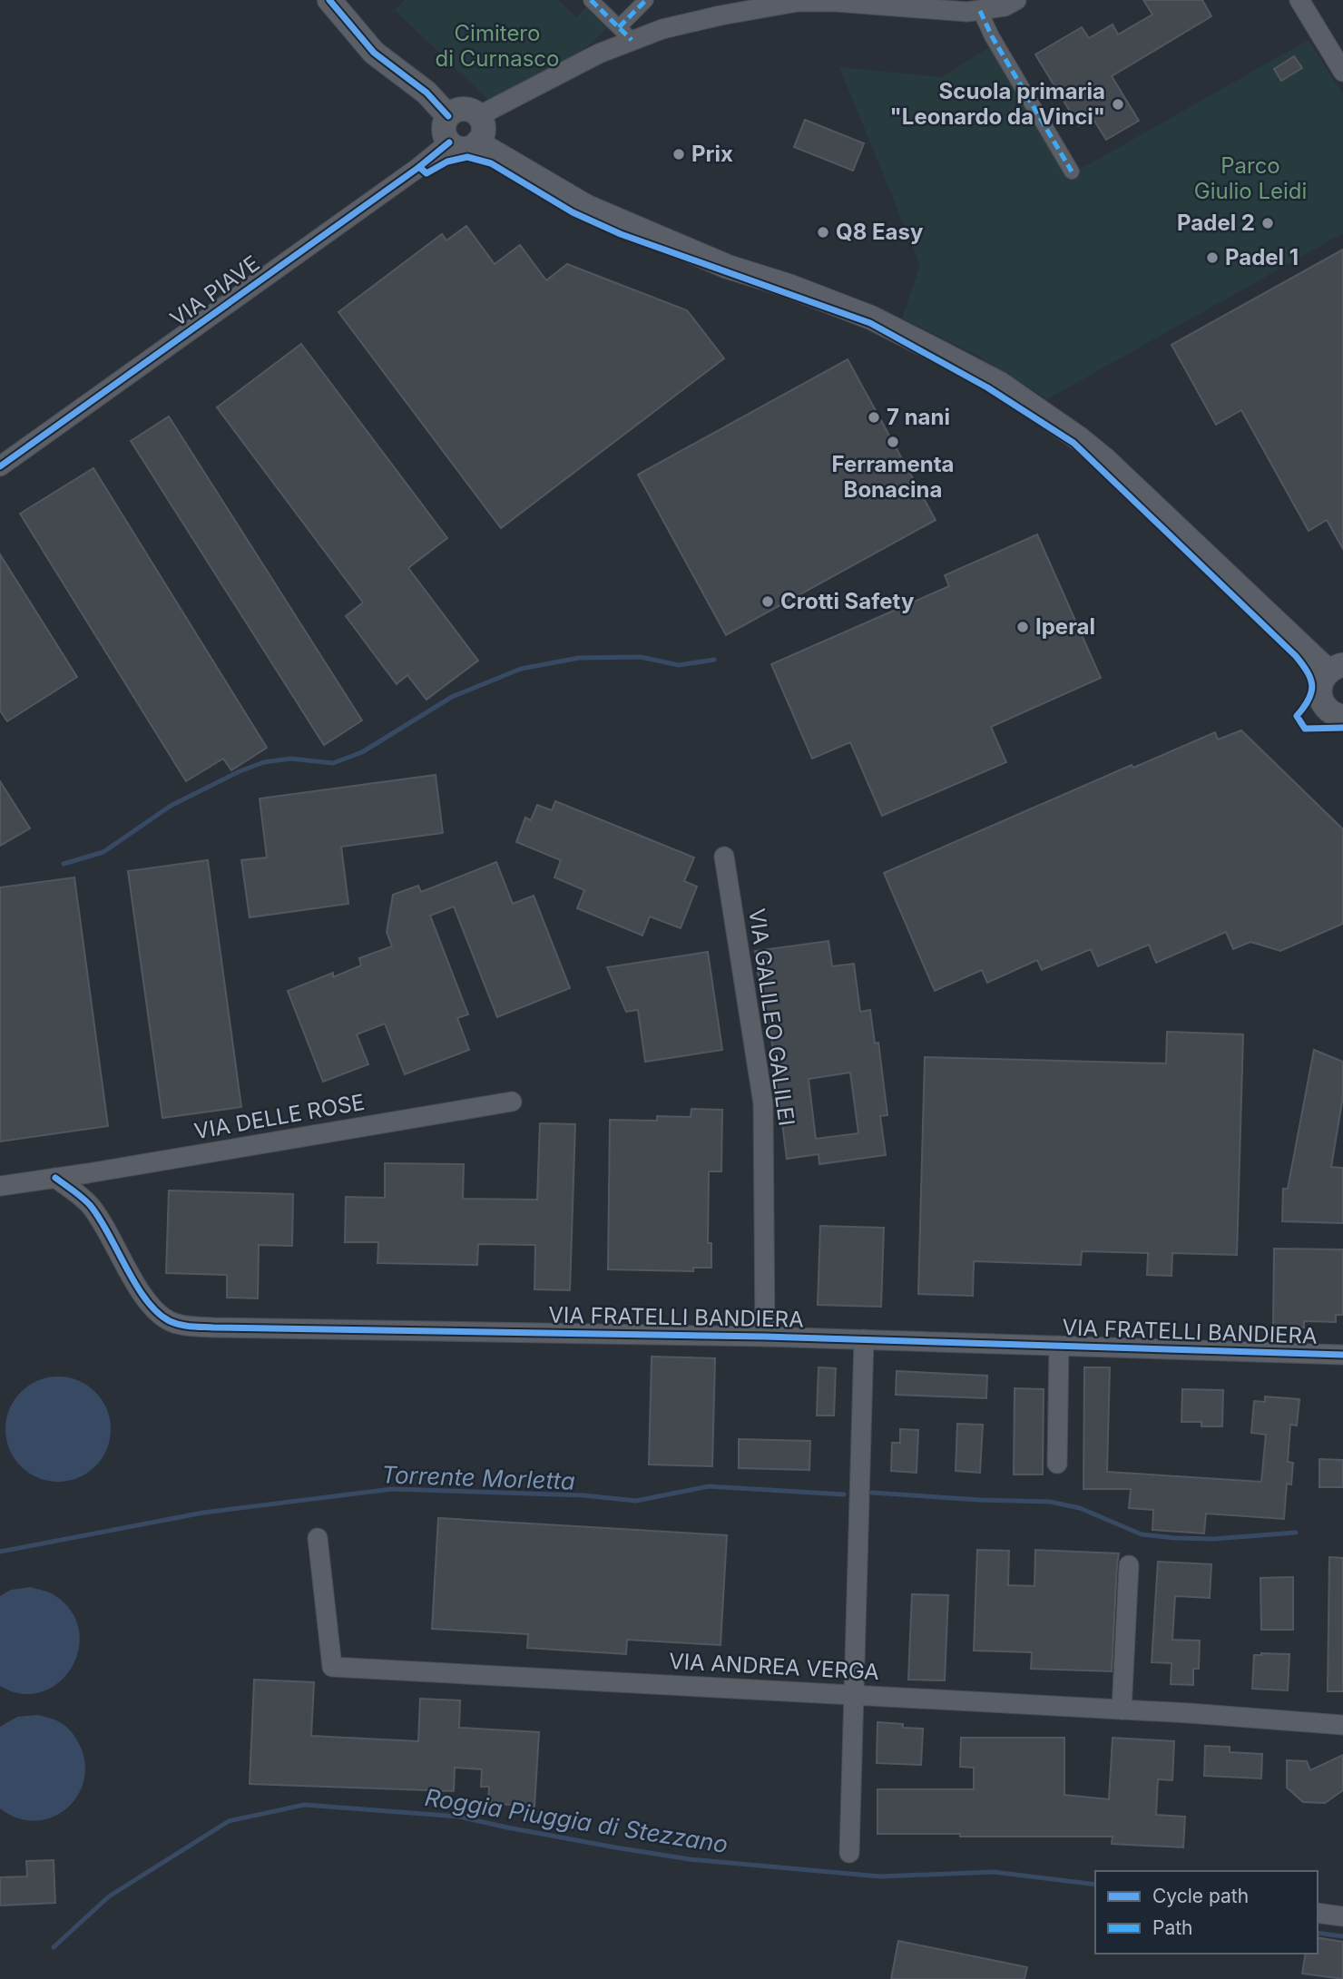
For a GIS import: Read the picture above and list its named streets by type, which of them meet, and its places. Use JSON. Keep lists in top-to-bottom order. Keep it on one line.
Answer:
{"streets":{"street":["VIA PIAVE","VIA GALILEO GALILEI","VIA DELLE ROSE","VIA FRATELLI BANDIERA","VIA ANDREA VERGA"]},"crossings":[["VIA GALILEO GALILEI","VIA FRATELLI BANDIERA"],["VIA DELLE ROSE","VIA FRATELLI BANDIERA"]],"water":["Torrente Morletta","Roggia Piuggia di Stezzano"],"parks":["Cimitero di Curnasco","Parco Giulio Leidi"],"places":["Scuola primaria \"Leonardo da Vinci\"","Prix","Padel 2","Q8 Easy","Padel 1","7 nani","Ferramenta Bonacina","Crotti Safety","Iperal"],"legend":["Cycle path","Path"]}
